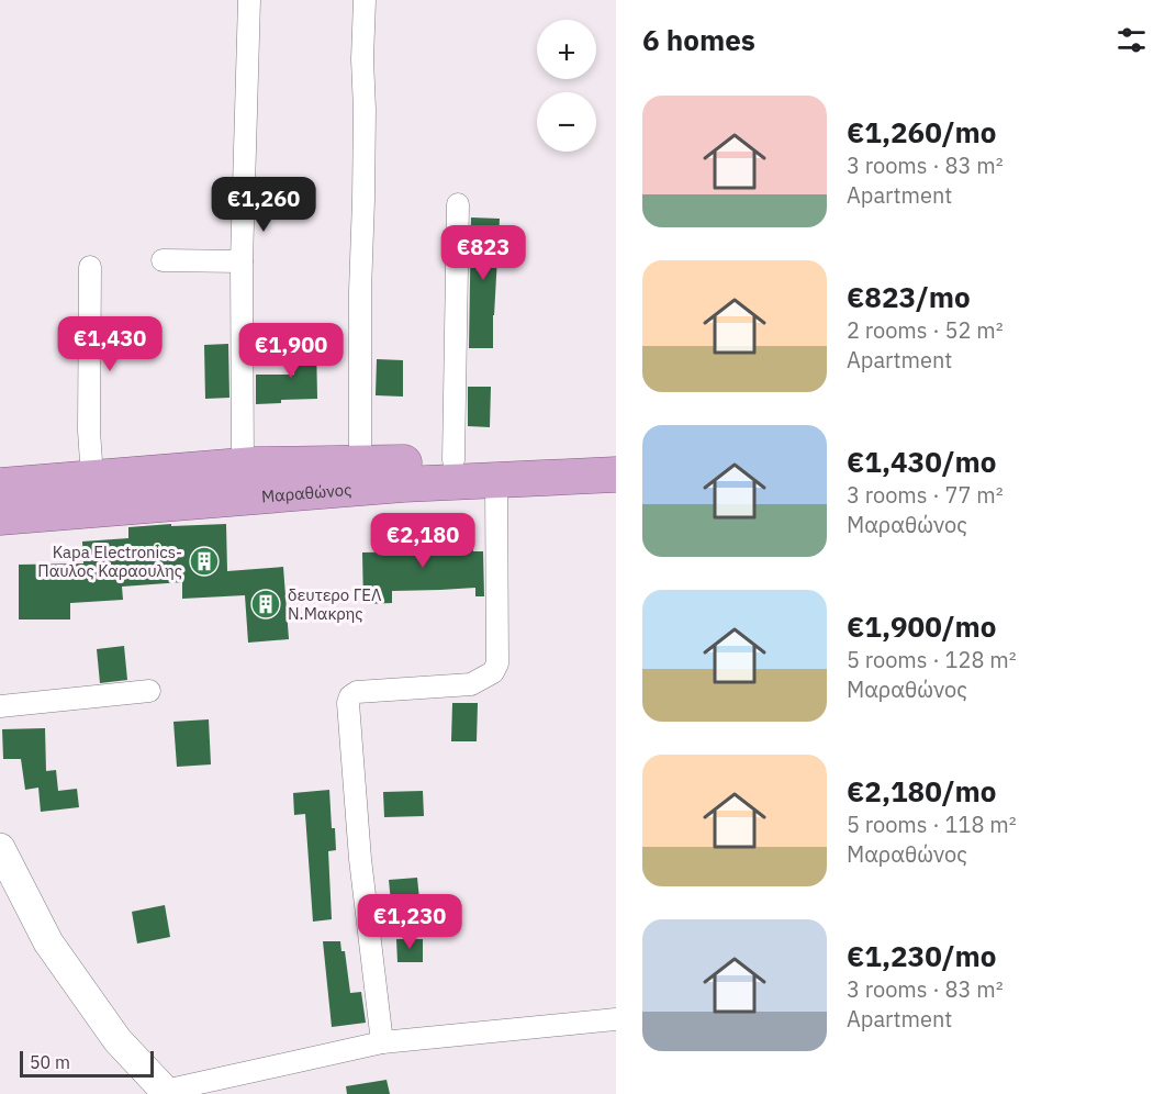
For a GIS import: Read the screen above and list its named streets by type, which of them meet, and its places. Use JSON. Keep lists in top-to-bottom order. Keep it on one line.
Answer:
{"streets":{"main road":["Μαραθώνος"]},"places":{"building":["Kapa Electronics- Παυλος Καραουλης","δευτερο ΓΕΛ Ν.Μακρης"]},"scale_bar":"50 m","page":{"heading":"6 homes","map_buttons":["+","−"],"list":[{"name":"€1,260/mo","note":"3 rooms · 83 m² · Apartment"},{"name":"€823/mo","note":"2 rooms · 52 m² · Apartment"},{"name":"€1,430/mo","note":"3 rooms · 77 m² · Μαραθώνος"},{"name":"€1,900/mo","note":"5 rooms · 128 m² · Μαραθώνος"},{"name":"€2,180/mo","note":"5 rooms · 118 m² · Μαραθώνος"},{"name":"€1,230/mo","note":"3 rooms · 83 m² · Apartment"}],"price":["€1,260","€823","€1,430","€1,900","€2,180","€1,230"],"scale":"50 m"}}
